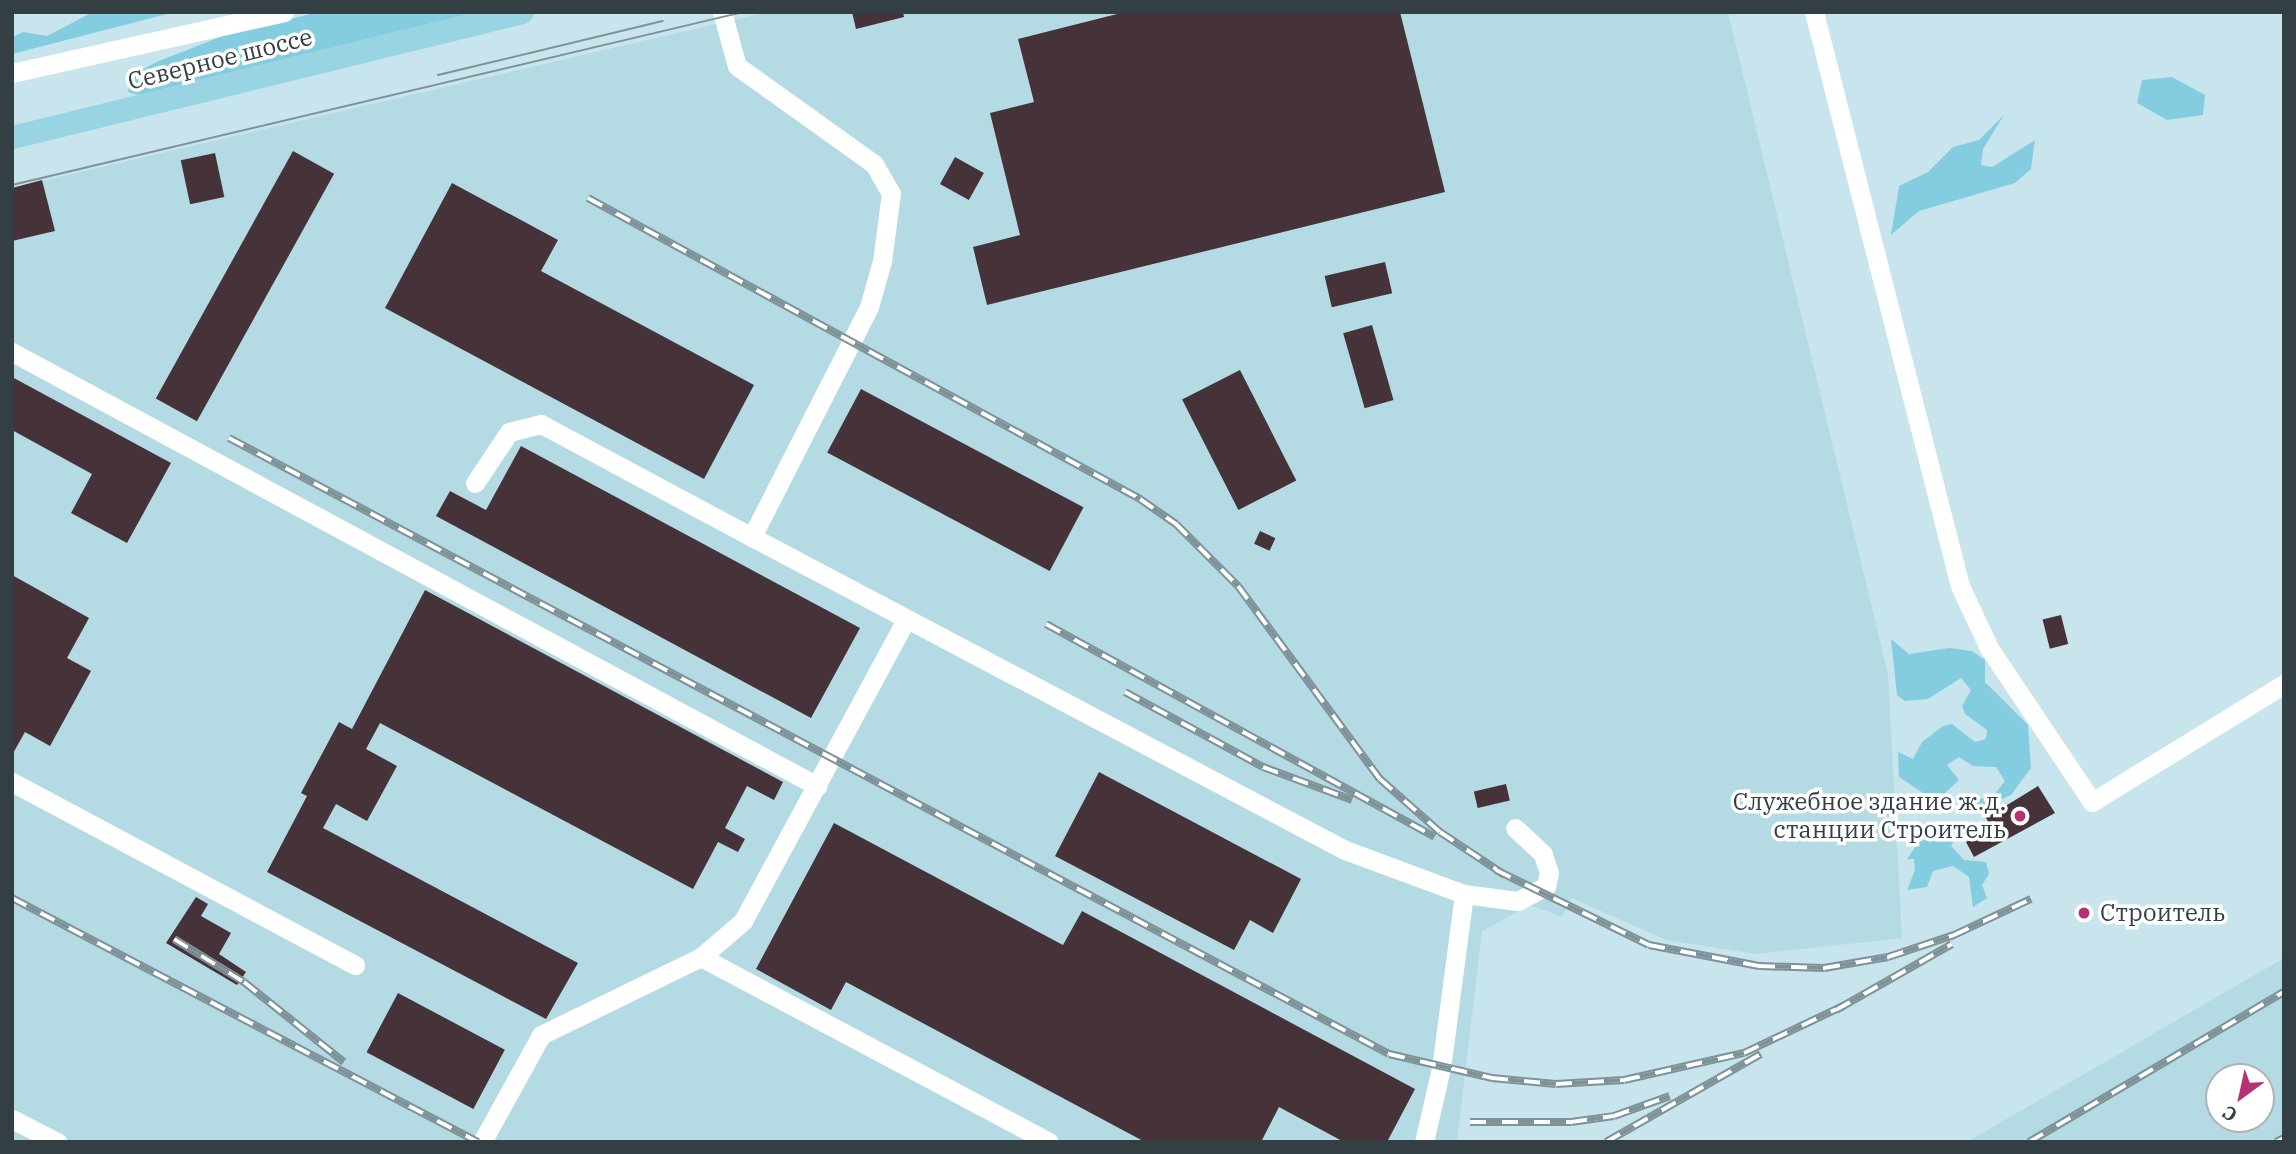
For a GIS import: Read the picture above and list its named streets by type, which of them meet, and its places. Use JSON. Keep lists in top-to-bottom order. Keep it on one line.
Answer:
{"streets":{"main road":["Северное шоссе"]},"places":["Служебное здание ж.д. станции Строитель","Строитель"],"north":"bottom left"}
